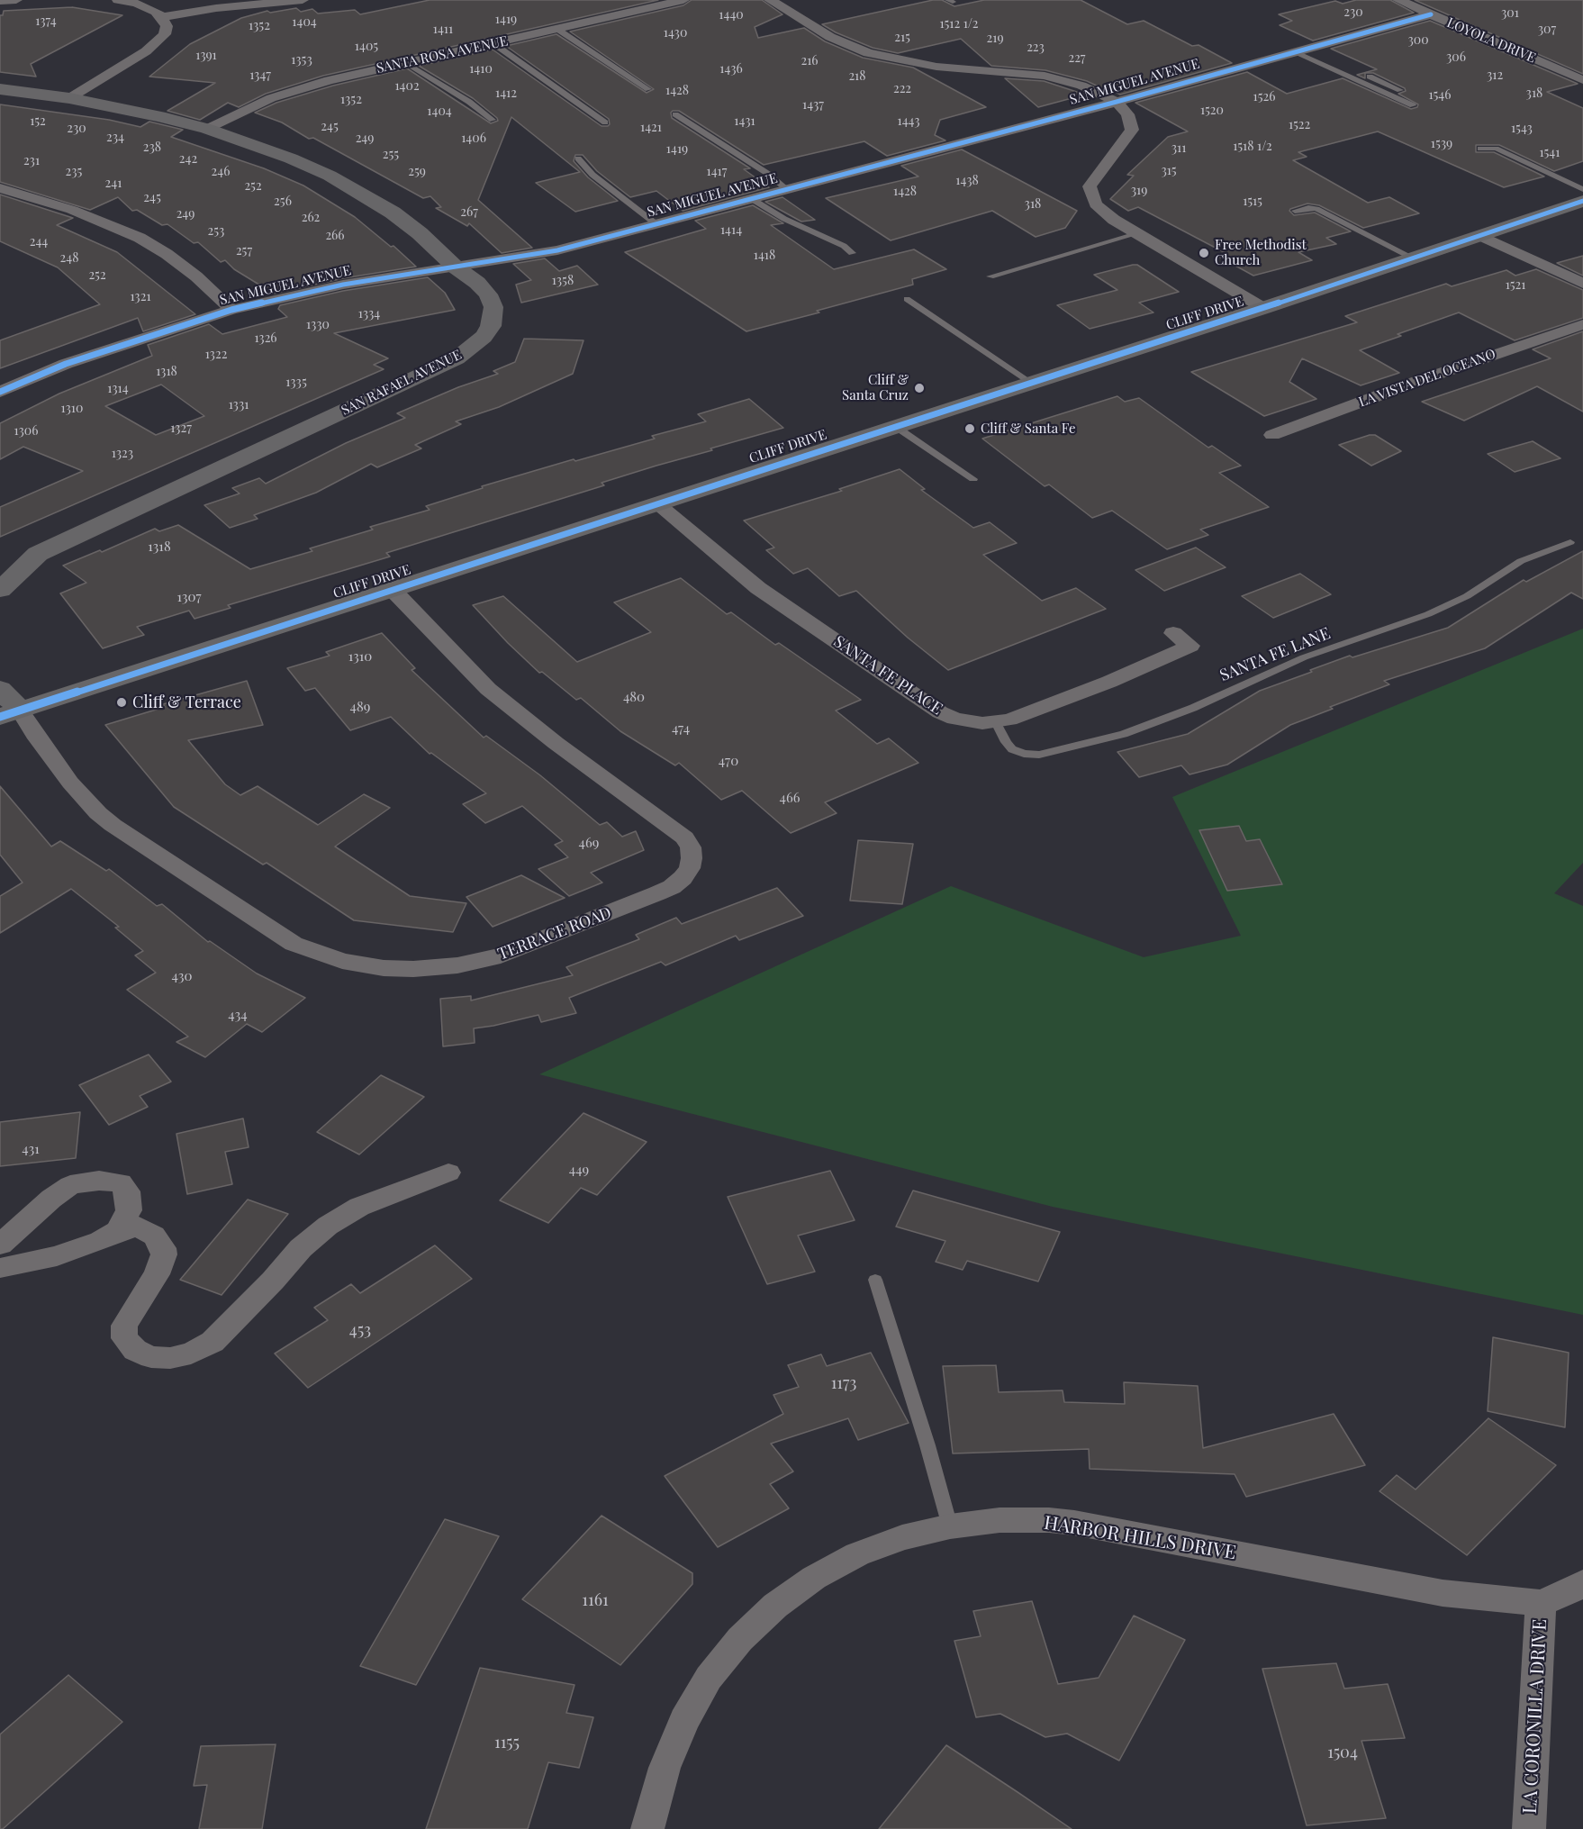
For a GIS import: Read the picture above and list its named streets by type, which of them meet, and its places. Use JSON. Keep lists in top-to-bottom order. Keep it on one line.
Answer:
{"streets":{"main road":["CLIFF DRIVE","SAN RAFAEL AVENUE"],"street":["LOYOLA DRIVE","SANTA ROSA AVENUE","SAN MIGUEL AVENUE","LA VISTA DEL OCEANO","SANTA FE PLACE","TERRACE ROAD","HARBOR HILLS DRIVE","LA CORONILLA DRIVE"],"lane":["SANTA FE LANE"]},"crossings":[["LOYOLA DRIVE","SAN MIGUEL AVENUE"],["SANTA ROSA AVENUE","SAN RAFAEL AVENUE"],["SAN MIGUEL AVENUE","SAN RAFAEL AVENUE"],["CLIFF DRIVE","SANTA FE PLACE"],["CLIFF DRIVE","TERRACE ROAD"],["SANTA FE LANE","SANTA FE PLACE"],["HARBOR HILLS DRIVE","LA CORONILLA DRIVE"]],"places":["Free Methodist Church","Cliff & Santa Cruz","Cliff & Santa Fe","Cliff & Terrace"],"house_numbers":["230","301","1440","1419","1374","1404","1512 1/2","1352","1411","307","1430","215","219","300","1405","223","1391","306","227","1353","216","1410","1436","1347","312","218","1402","222","1428","1412","318","1546","1526","1352","1437","1520","1404","152","1431","1443","1522","245","1421","230","1543","234","249","1406","1539","1518 1/2","238","311","1419","1541","255","242","231","315","235","246","259","1417","1438","241","252","319","1428","245","256","1515","318","267","249","262","1414","253","266","244","257","1418","248","252","1358","1521","1321","1334","1330","1326","1322","1318","1335","1314","1331","1310","1327","1306","1323","1318","1307","1310","480","489","474","470","466","469","430","434","431","449","453","1173","1161","1155","1504"]}
